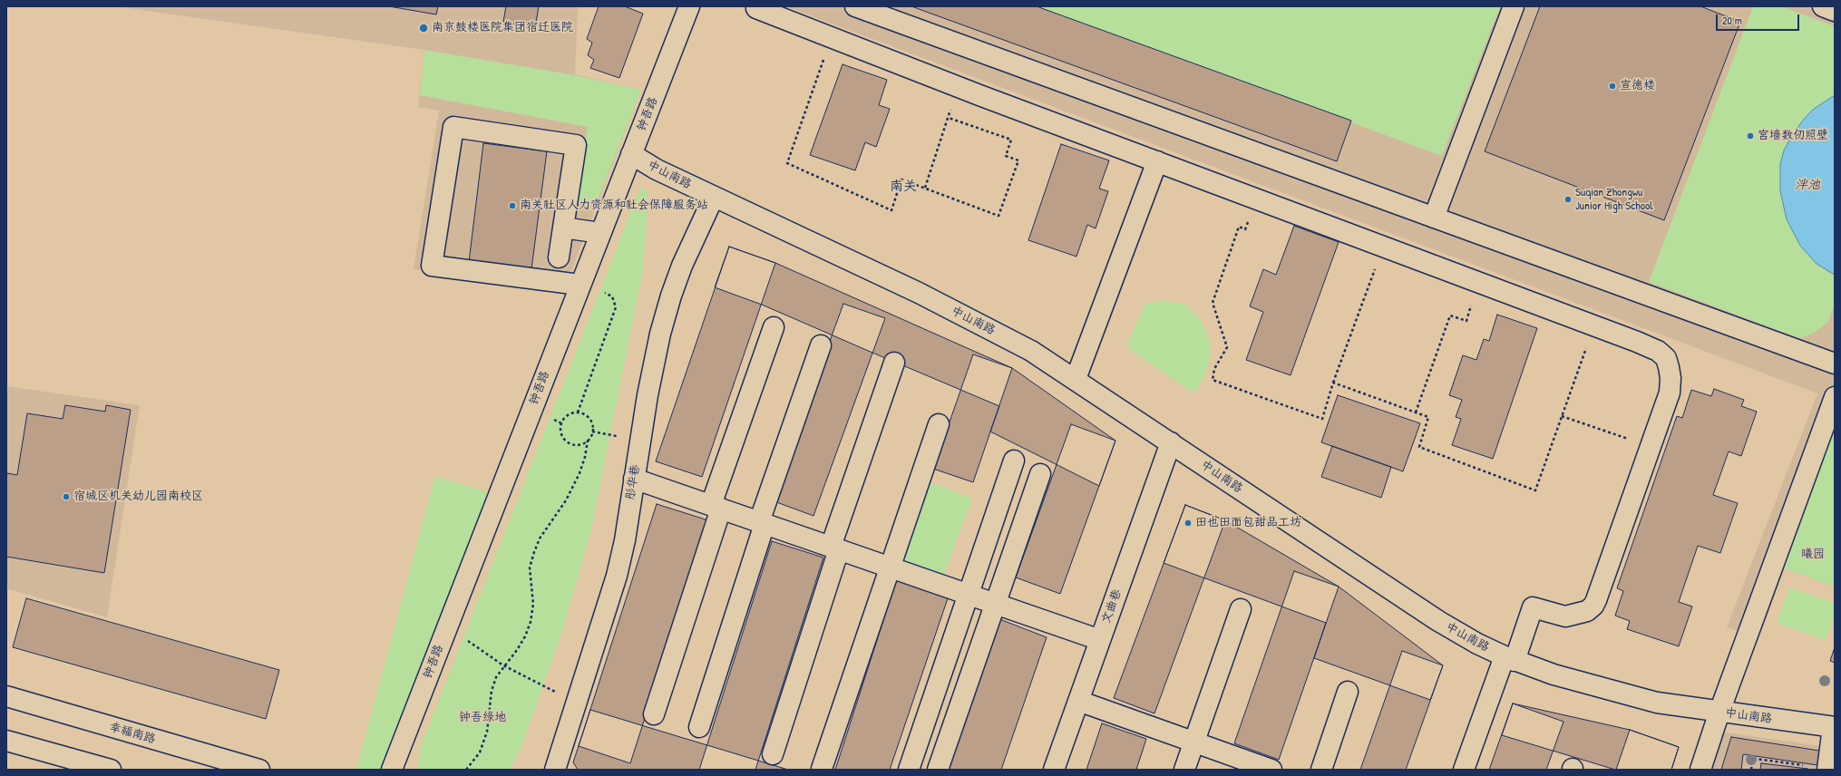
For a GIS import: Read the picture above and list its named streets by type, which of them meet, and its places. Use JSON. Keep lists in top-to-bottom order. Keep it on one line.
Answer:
{"streets":{"street":["钟吾路","中山南路","彤华巷","文曲巷","幸福南路"]},"crossings":[["钟吾路","中山南路"],["中山南路","彤华巷"],["中山南路","文曲巷"]],"districts":["南关"],"water":["泮池"],"parks":["曦园","钟吾绿地"],"places":["南京鼓楼医院集团宿迁医院","宣德楼","宫墙数仞照壁","Suqian Zhongwu Junior High School","南关社区人力资源和社会保障服务站","宿城区机关幼儿园南校区","田也田面包甜品工坊"],"scale_bar":"20 m"}
